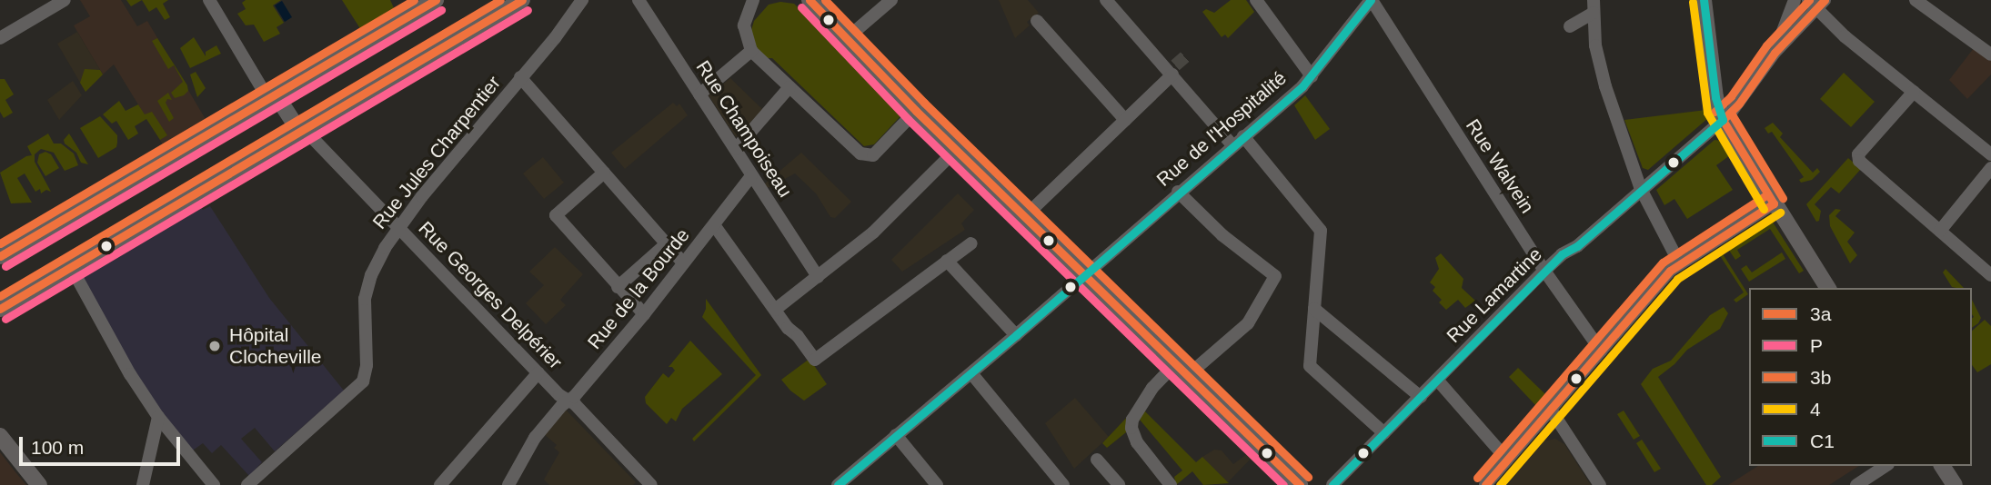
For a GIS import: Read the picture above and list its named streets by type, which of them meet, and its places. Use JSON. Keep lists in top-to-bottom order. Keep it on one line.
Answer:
{"streets":{"street":["Rue Champoiseau","Rue de l'Hospitalité","Rue Jules Charpentier","Rue Walvein","Rue de la Bourde","Rue Georges Delpérier","Rue Lamartine"]},"crossings":[["Rue Champoiseau","Rue de la Bourde"],["Rue de l'Hospitalité","Rue Walvein"],["Rue Jules Charpentier","Rue Georges Delpérier"],["Rue Walvein","Rue Lamartine"],["Rue de la Bourde","Rue Georges Delpérier"]],"places":["Hôpital Clocheville"],"lines":["transit line 3a","transit line 3b","transit line C1","transit line 4","transit line P"],"legend":["3a","P","3b","4","C1"],"scale_bar":"100 m"}
